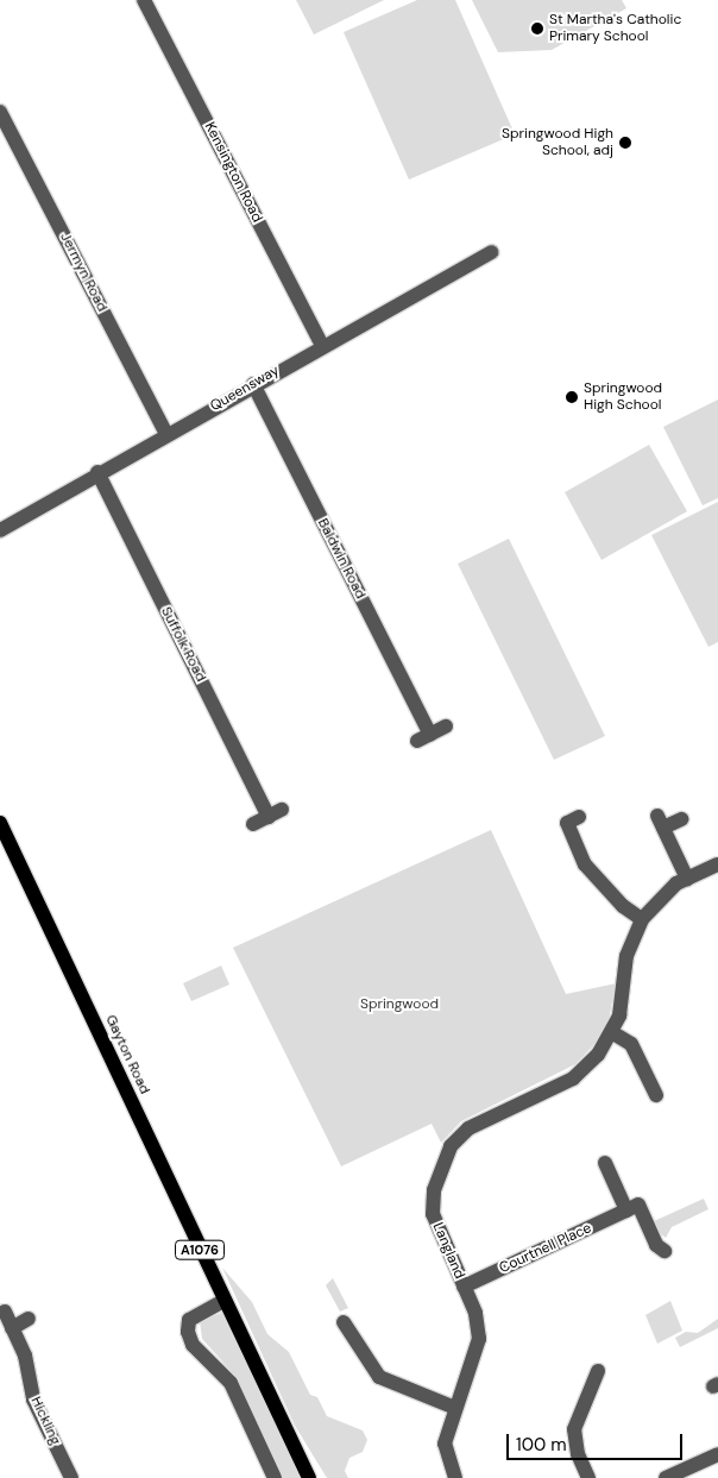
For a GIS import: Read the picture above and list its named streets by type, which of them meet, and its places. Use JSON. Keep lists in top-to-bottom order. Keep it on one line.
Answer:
{"streets":{"main road":["Gayton Road","A1076"],"street":["Kensington Road","Jermyn Road","Queensway","Baldwin Road","Suffolk Road","Courtnell Place","Langland","Hickling"]},"crossings":[["Kensington Road","Queensway"],["Jermyn Road","Queensway"],["Queensway","Baldwin Road"],["Queensway","Suffolk Road"],["Courtnell Place","Langland"]],"parks":["Springwood"],"places":["St Martha's Catholic Primary School","Springwood High School, adj","Springwood High School"],"scale_bar":"100 m"}
